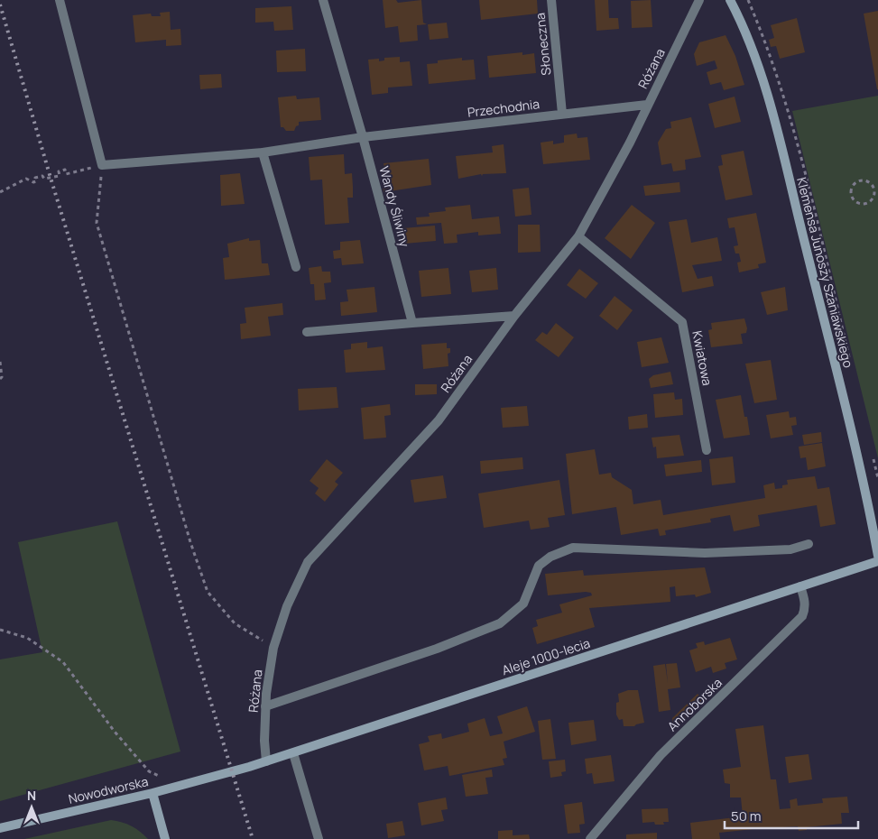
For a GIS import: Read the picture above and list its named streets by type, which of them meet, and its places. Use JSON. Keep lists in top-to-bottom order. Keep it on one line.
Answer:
{"streets":{"street":["Słoneczna","Różana","Przechodnia","Wandy Śliwiny","Klemensa Junoszy Szaniawskiego","Kwiatowa","Aleje 1000-lecia","Annoborska","Nowodworska"]},"crossings":[["Słoneczna","Przechodnia"],["Różana","Przechodnia"],["Różana","Kwiatowa"],["Różana","Aleje 1000-lecia"],["Przechodnia","Wandy Śliwiny"],["Aleje 1000-lecia","Annoborska"],["Aleje 1000-lecia","Nowodworska"]],"scale_bar":"50 m","north":"top"}
